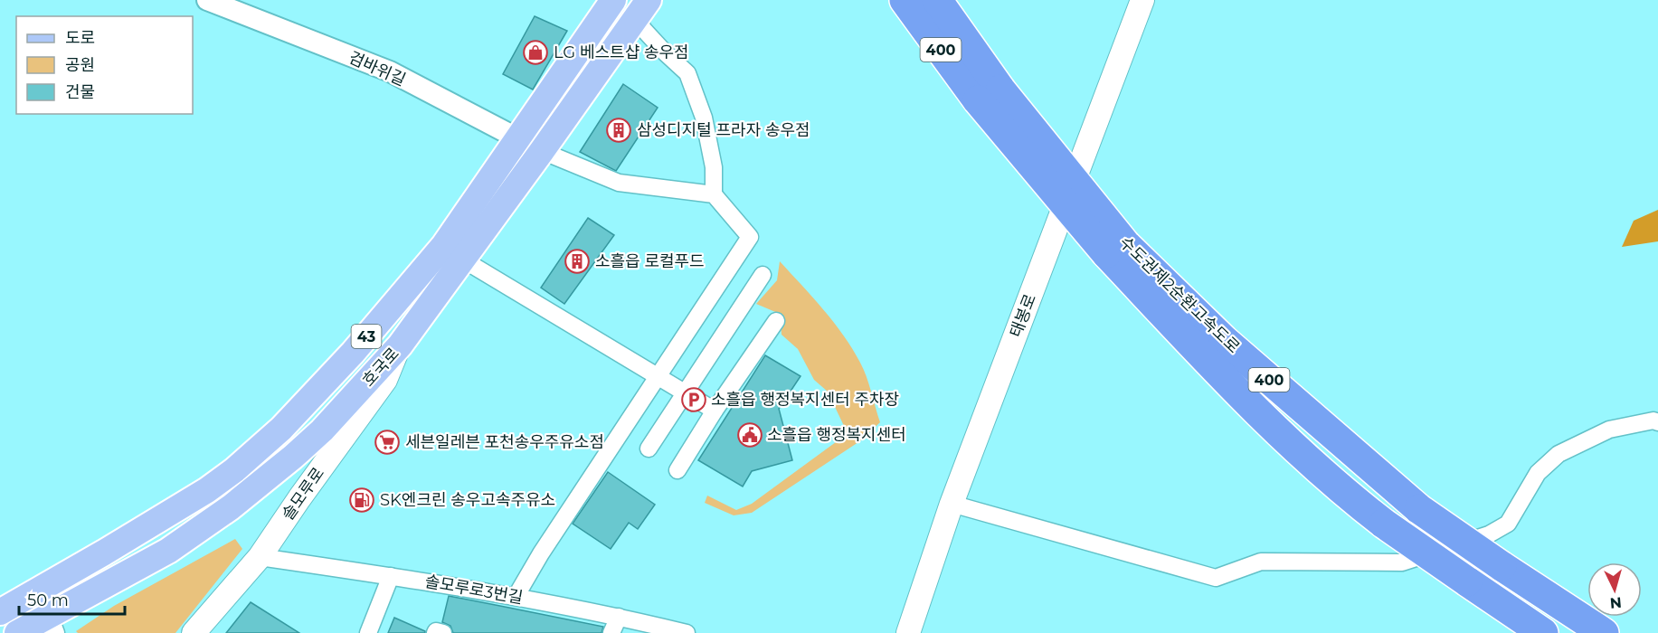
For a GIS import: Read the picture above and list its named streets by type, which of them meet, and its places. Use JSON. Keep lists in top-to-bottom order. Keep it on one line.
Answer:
{"streets":{"highway":["400","수도권제2순환고속도로"],"main road":["태봉로","43","호국로","솔모루로"],"street":["검바위길","솔모루로3번길"]},"crossings":[["검바위길","호국로"],["호국로","솔모루로"],["솔모루로","솔모루로3번길"]],"places":{"shop":["LG 베스트샵 송우점"],"building":["삼성디지털 프라자 송우점","소흘읍 로컬푸드"],"parking":["소흘읍 행정복지센터 주차장"],"public building":["소흘읍 행정복지센터"],"supermarket":["세븐일레븐 포천송우주유소점"],"fuel station":["SK엔크린 송우고속주유소"]},"legend":["도로","공원","건물"],"scale_bar":"50 m","north":"bottom"}
